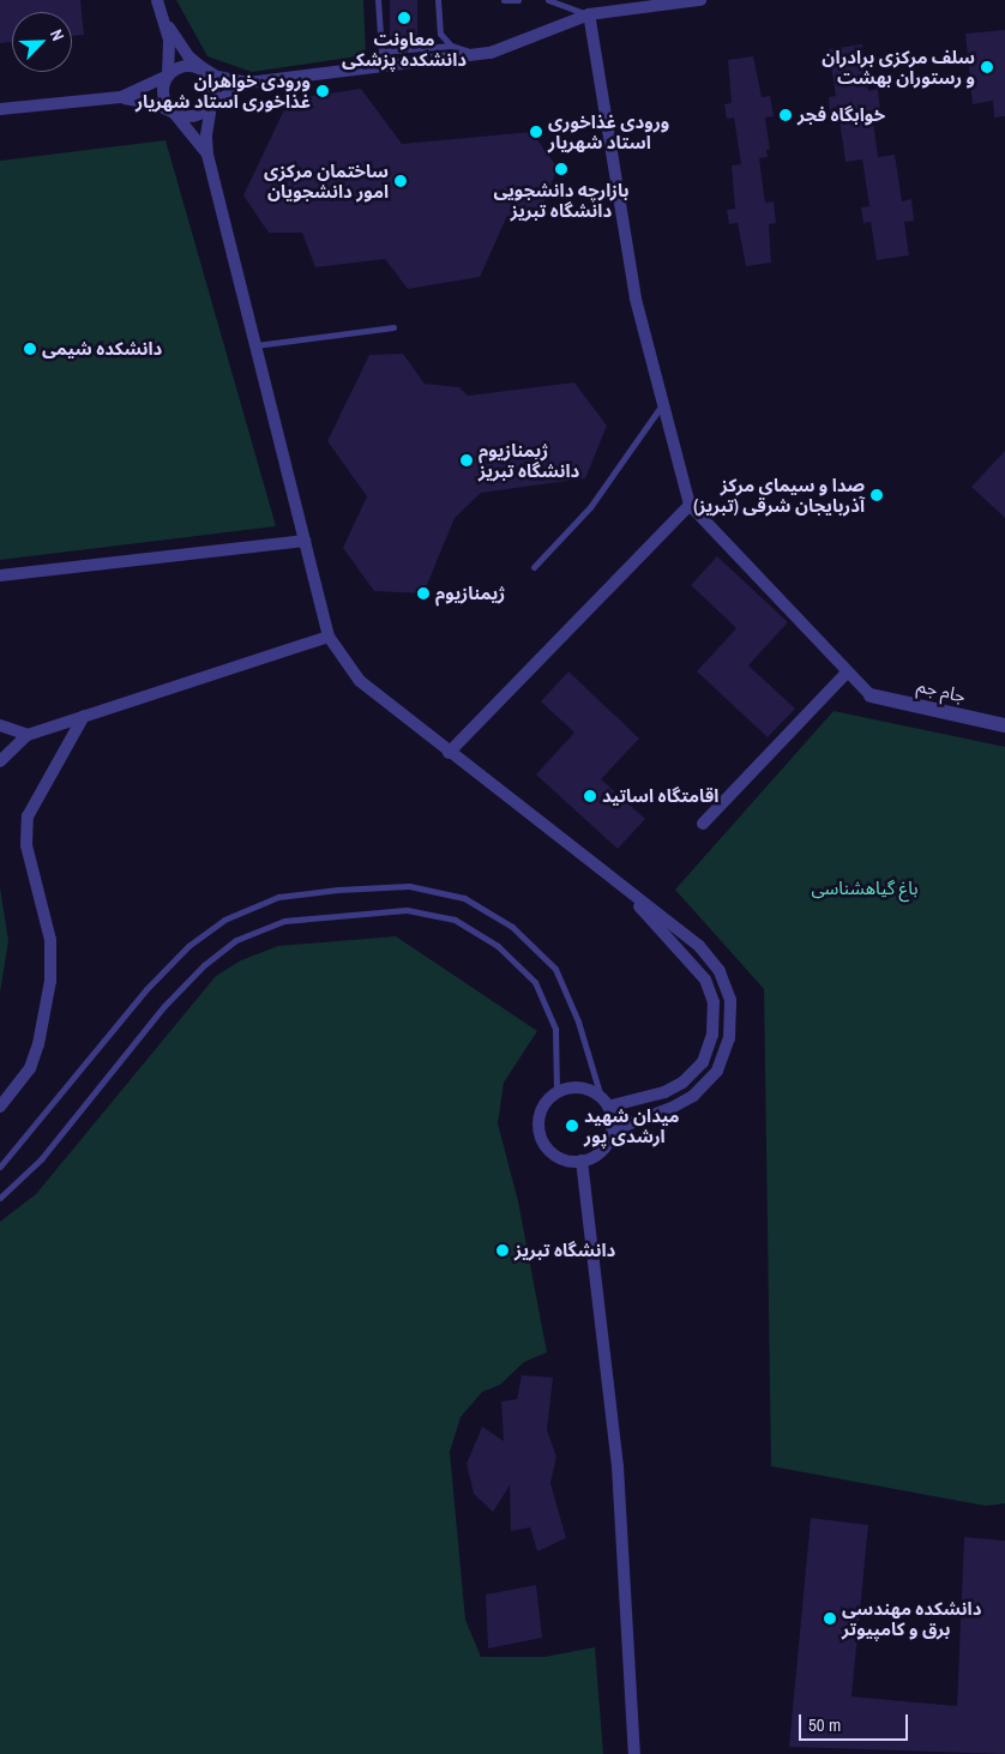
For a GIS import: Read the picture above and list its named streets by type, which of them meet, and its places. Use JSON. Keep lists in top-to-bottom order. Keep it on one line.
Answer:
{"streets":{"street":["جام جم"]},"parks":["باغ گیاهشناسی"],"places":["معاونت دانشکده پزشکی","سلف مرکزی برادران و رستوران بهشت","ورودی خواهران غذاخوری استاد شهریار","خوابگاه فجر","ورودی غذاخوری استاد شهریار","بازارچه دانشجویی دانشگاه تبریز","ساختمان مرکزی امور دانشجویان","دانشکده شیمی","ژیمنازیوم دانشگاه تبریز","صدا و سیمای مرکز آذربایجان شرقی (تبریز)","ژیمنازیوم","اقامتگاه اساتید","میدان شهید ارشدی پور","دانشگاه تبریز","دانشکده مهندسی برق و کامپیوتر"],"scale_bar":"50 m","north":"top right"}
